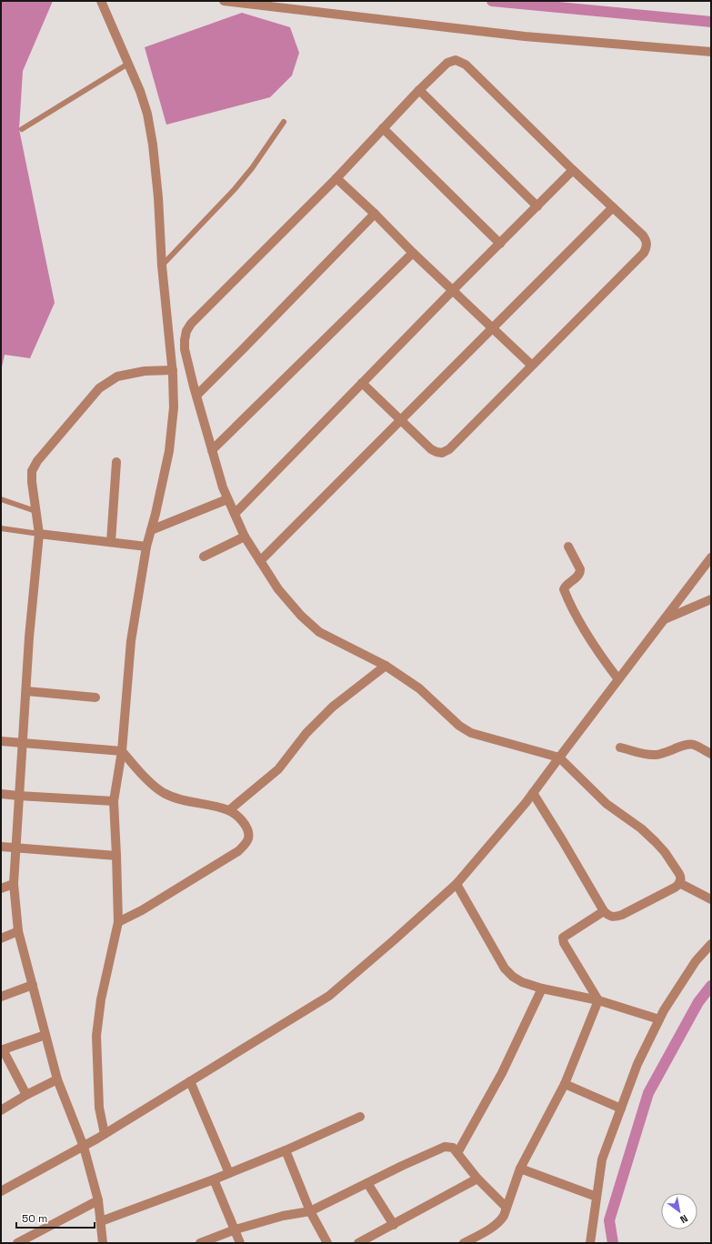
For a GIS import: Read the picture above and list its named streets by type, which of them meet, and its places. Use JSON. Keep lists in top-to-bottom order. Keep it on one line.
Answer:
{"scale_bar":"50 m","north":"bottom right"}
